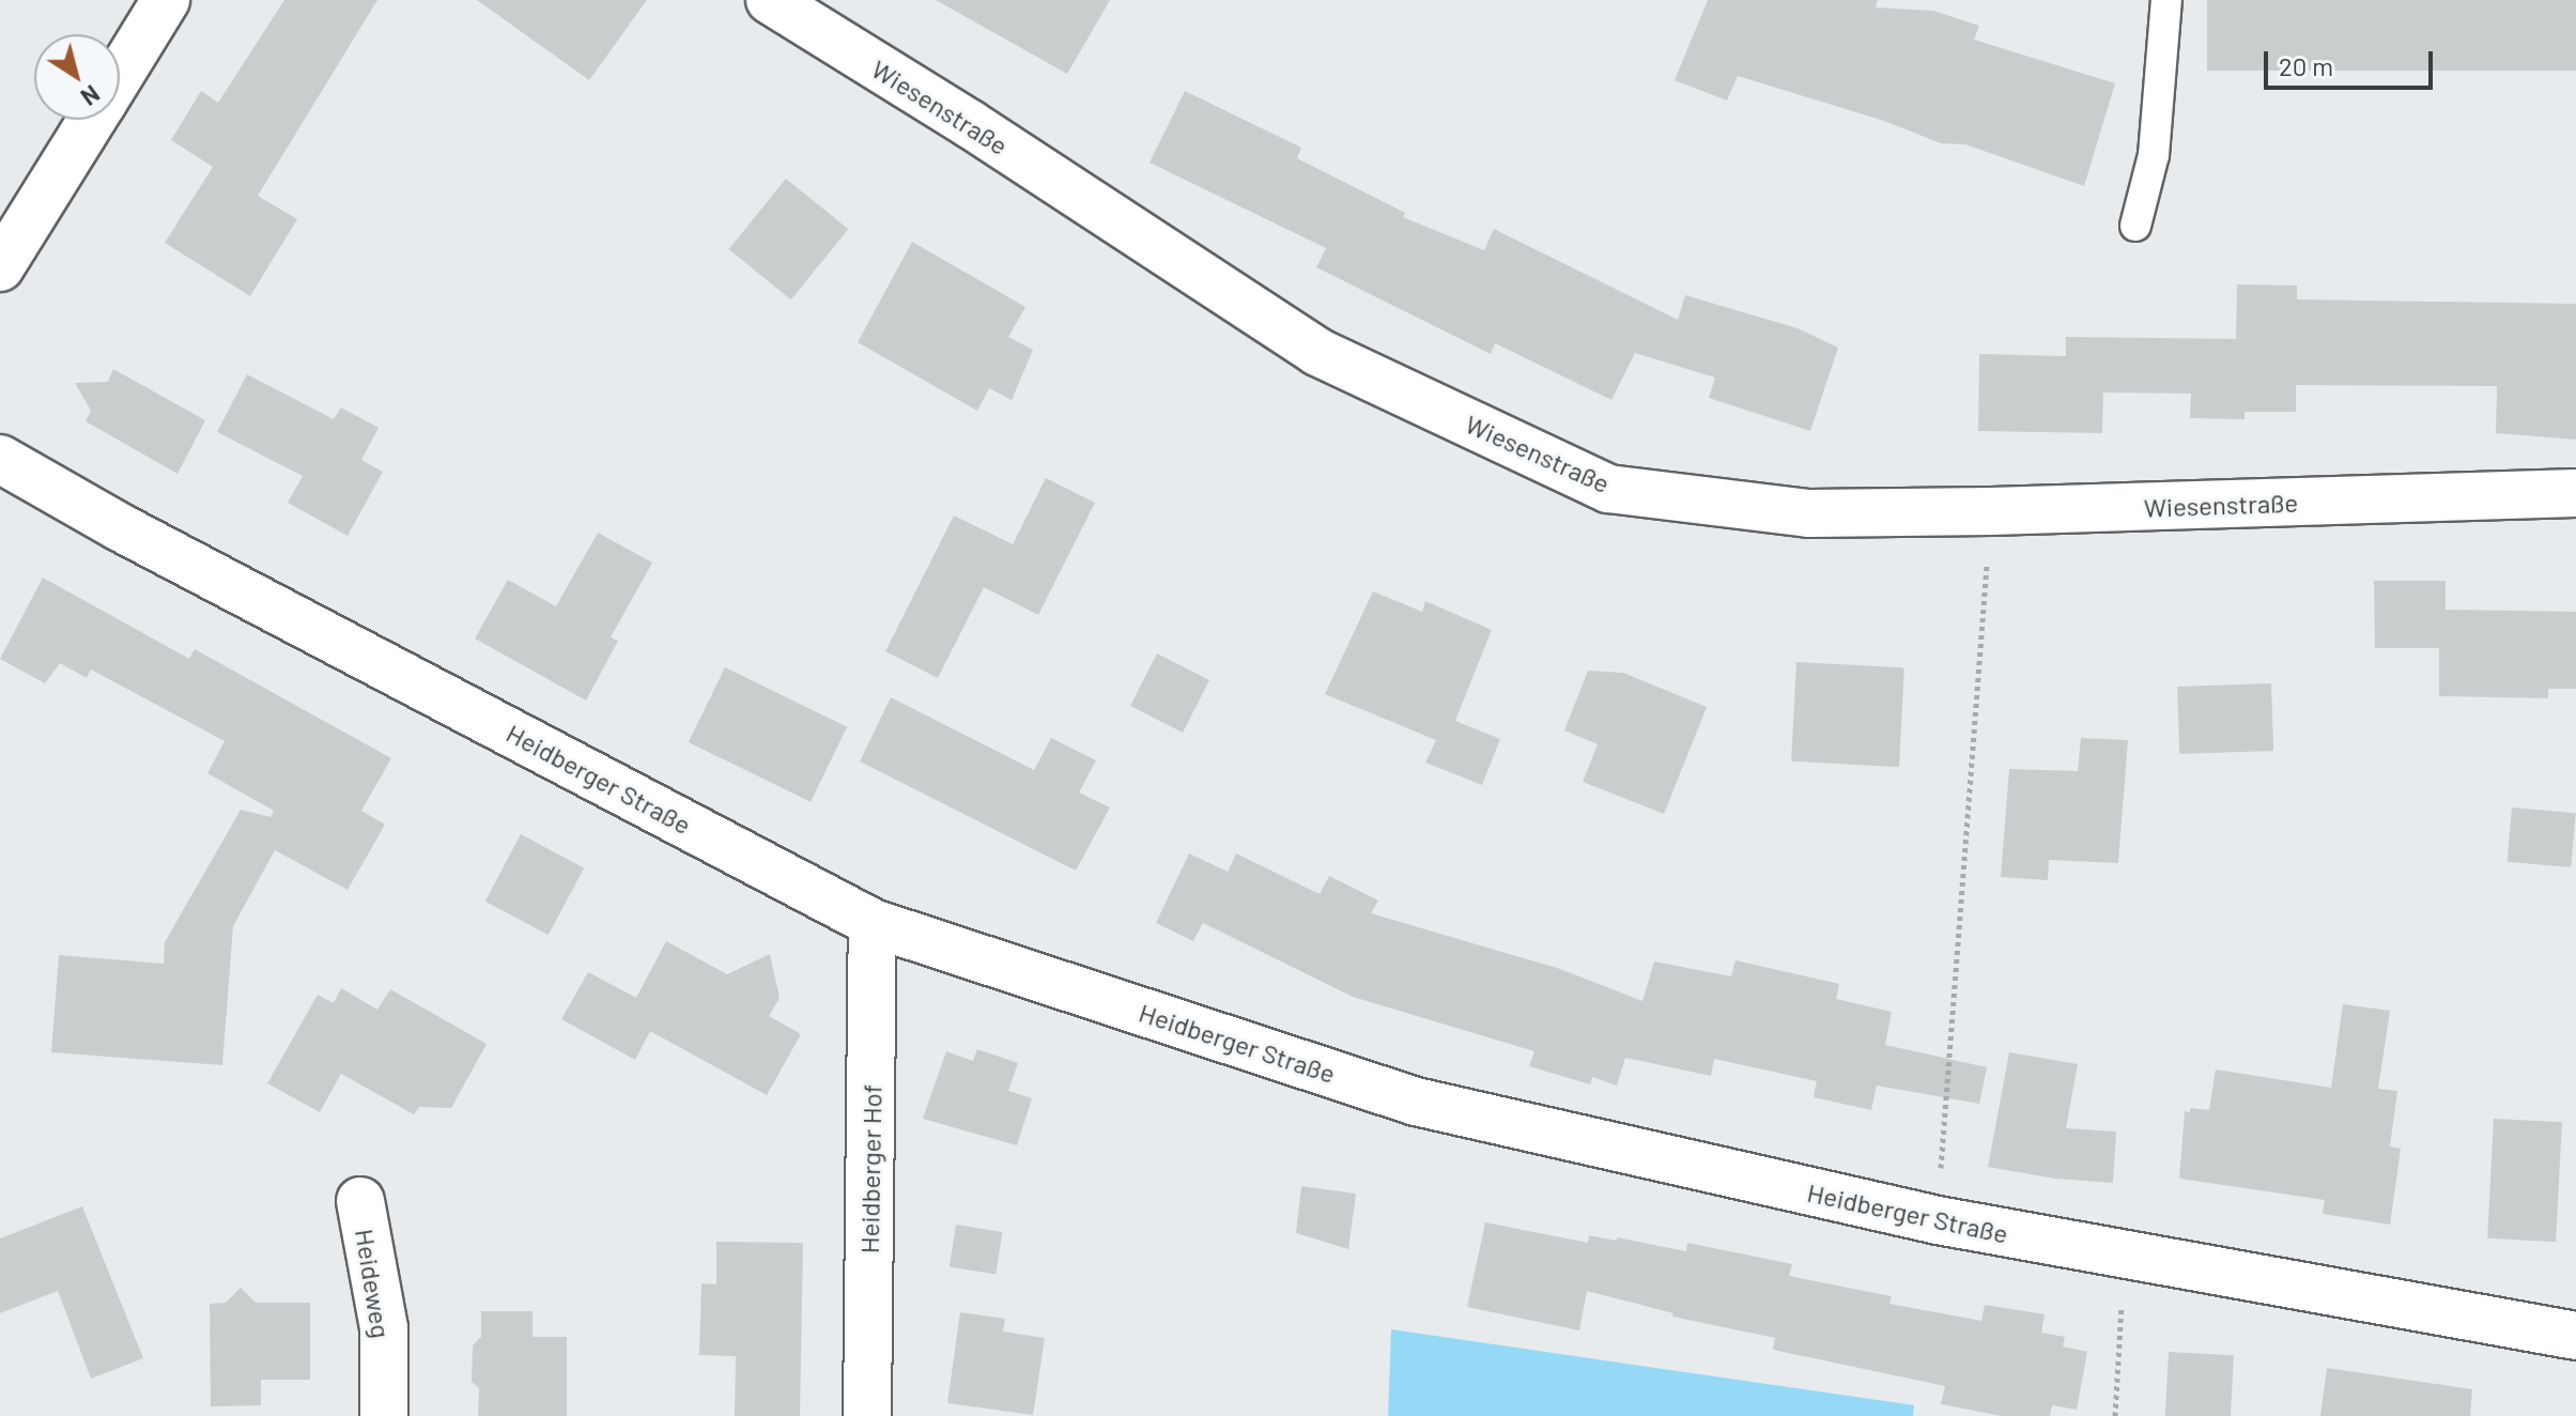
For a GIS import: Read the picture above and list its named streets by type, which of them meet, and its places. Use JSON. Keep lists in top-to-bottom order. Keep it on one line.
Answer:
{"streets":{"street":["Wiesenstraße","Heidberger Straße","Heidberger Hof","Heideweg"]},"crossings":[["Heidberger Straße","Heidberger Hof"]],"scale_bar":"20 m","north":"bottom right"}
